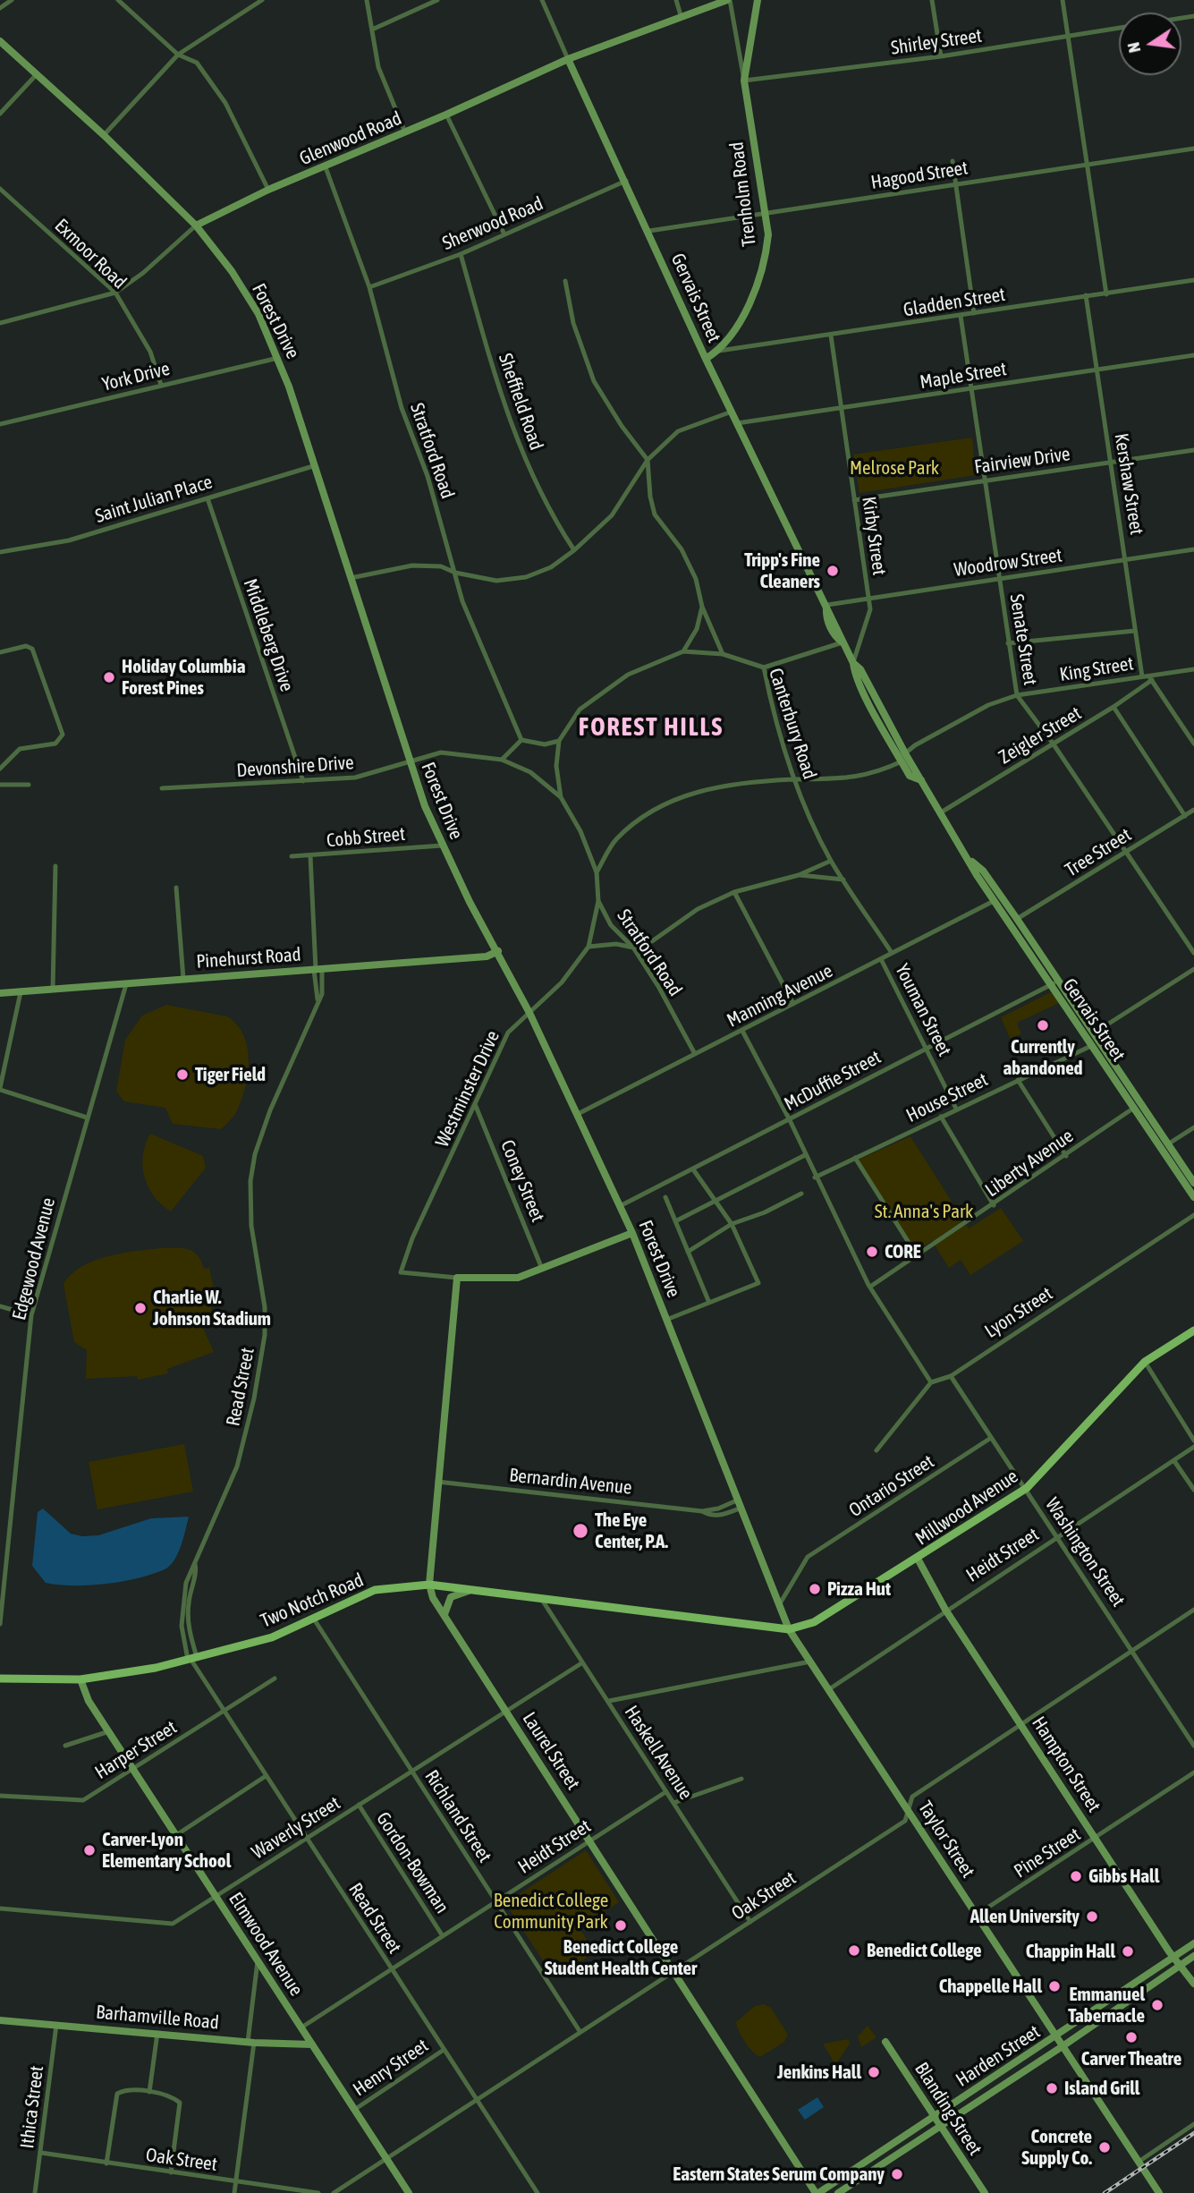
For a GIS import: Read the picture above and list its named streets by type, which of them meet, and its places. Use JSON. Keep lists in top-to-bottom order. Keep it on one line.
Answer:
{"streets":{"main road":["Glenwood Road","Trenholm Road","Gervais Street","Forest Drive","Pinehurst Road","Millwood Avenue","Two Notch Road","Laurel Street","Hampton Street","Taylor Street","Elmwood Avenue","Barhamville Road","Harden Street","Blanding Street"],"street":["Shirley Street","Hagood Street","Sherwood Road","Exmoor Road","Gladden Street","Maple Street","York Drive","Sheffield Road","Stratford Road","Fairview Drive","Kershaw Street","Saint Julian Place","Kirby Street","Woodrow Street","Middleberg Drive","Senate Street","King Street","Canterbury Road","Zeigler Street","Devonshire Drive","Cobb Street","Tree Street","Manning Avenue","Youman Street","McDuffie Street","Westminster Drive","House Street","Liberty Avenue","Coney Street","Edgewood Avenue","Lyon Street","Read Street","Bernardin Avenue","Ontario Street","Washington Street","Heidt Street","Harper Street","Haskell Avenue","Richland Street","Waverly Street","Pine Street","Gordon-Bowman","Oak Street","Henry Street","Ithica Street"]},"crossings":[["Shirley Street","Trenholm Road"],["Glenwood Road","Trenholm Road"],["Glenwood Road","Exmoor Road"],["Glenwood Road","Gervais Street"],["Glenwood Road","Forest Drive"],["Glenwood Road","Stratford Road"],["Hagood Street","Trenholm Road"],["Hagood Street","Gervais Street"],["Trenholm Road","Gervais Street"],["Trenholm Road","Gladden Street"],["Sherwood Road","Gervais Street"],["Sherwood Road","Sheffield Road"],["Sherwood Road","Stratford Road"],["Exmoor Road","York Drive"],["Gervais Street","Maple Street"],["Gervais Street","Kirby Street"],["Gervais Street","Woodrow Street"],["Gervais Street","King Street"],["Gervais Street","Zeigler Street"],["Gervais Street","Tree Street"],["Gervais Street","Manning Avenue"],["Gervais Street","McDuffie Street"],["Gervais Street","House Street"],["Gervais Street","Liberty Avenue"],["Gladden Street","Kershaw Street"],["Gladden Street","Kirby Street"],["Gladden Street","Senate Street"],["Forest Drive","York Drive"],["Forest Drive","Saint Julian Place"],["Forest Drive","Devonshire Drive"],["Forest Drive","Cobb Street"],["Forest Drive","Pinehurst Road"],["Forest Drive","Manning Avenue"],["Forest Drive","McDuffie Street"],["Forest Drive","Westminster Drive"],["Forest Drive","Bernardin Avenue"],["Forest Drive","Ontario Street"],["Forest Drive","Millwood Avenue"],["Forest Drive","Two Notch Road"],["Forest Drive","Taylor Street"],["Maple Street","Kershaw Street"],["Maple Street","Kirby Street"],["Maple Street","Senate Street"],["Stratford Road","Devonshire Drive"],["Stratford Road","Manning Avenue"],["Stratford Road","Westminster Drive"],["Fairview Drive","Kershaw Street"],["Fairview Drive","Kirby Street"],["Fairview Drive","Senate Street"],["Kershaw Street","Woodrow Street"],["Kershaw Street","King Street"],["Kershaw Street","Zeigler Street"],["Saint Julian Place","Middleberg Drive"],["Kirby Street","Woodrow Street"],["Woodrow Street","Senate Street"],["Middleberg Drive","Devonshire Drive"],["Senate Street","King Street"],["Senate Street","Zeigler Street"],["Senate Street","Tree Street"],["King Street","Zeigler Street"],["Canterbury Road","Manning Avenue"],["Cobb Street","Read Street"],["Pinehurst Road","Edgewood Avenue"],["Pinehurst Road","Read Street"],["Manning Avenue","Youman Street"],["Youman Street","McDuffie Street"],["Youman Street","House Street"],["Westminster Drive","Coney Street"],["Lyon Street","Washington Street"],["Read Street","Heidt Street"],["Read Street","Two Notch Road"],["Read Street","Harper Street"],["Read Street","Waverly Street"],["Read Street","Oak Street"],["Read Street","Henry Street"],["Ontario Street","Washington Street"],["Millwood Avenue","Washington Street"],["Millwood Avenue","Two Notch Road"],["Millwood Avenue","Hampton Street"],["Millwood Avenue","Taylor Street"],["Washington Street","Heidt Street"],["Washington Street","Oak Street"],["Heidt Street","Laurel Street"],["Heidt Street","Haskell Avenue"],["Heidt Street","Hampton Street"],["Heidt Street","Richland Street"],["Heidt Street","Taylor Street"],["Heidt Street","Gordon-Bowman"],["Heidt Street","Elmwood Avenue"],["Two Notch Road","Laurel Street"],["Two Notch Road","Haskell Avenue"],["Two Notch Road","Richland Street"],["Two Notch Road","Taylor Street"],["Two Notch Road","Elmwood Avenue"],["Harper Street","Elmwood Avenue"],["Laurel Street","Waverly Street"],["Laurel Street","Oak Street"],["Laurel Street","Harden Street"],["Haskell Avenue","Waverly Street"],["Haskell Avenue","Oak Street"],["Hampton Street","Pine Street"],["Hampton Street","Oak Street"],["Hampton Street","Harden Street"],["Richland Street","Waverly Street"],["Richland Street","Oak Street"],["Waverly Street","Gordon-Bowman"],["Waverly Street","Elmwood Avenue"],["Taylor Street","Pine Street"],["Taylor Street","Oak Street"],["Taylor Street","Harden Street"],["Oak Street","Elmwood Avenue"],["Oak Street","Ithica Street"],["Elmwood Avenue","Barhamville Road"],["Elmwood Avenue","Henry Street"],["Barhamville Road","Ithica Street"],["Harden Street","Blanding Street"]],"districts":["FOREST HILLS"],"parks":["Melrose Park","St. Anna's Park","Benedict College Community Park"],"places":["Tripp's Fine Cleaners","Holiday Columbia Forest Pines","Currently abandoned","Tiger Field","CORE","Charlie W. Johnson Stadium","The Eye Center, P.A.","Pizza Hut","Carver-Lyon Elementary School","Gibbs Hall","Allen University","Benedict College Student Health Center","Benedict College","Chappin Hall","Chappelle Hall","Emmanuel Tabernacle","Carver Theatre","Jenkins Hall","Island Grill","Concrete Supply Co.","Eastern States Serum Company"],"north":"left"}
